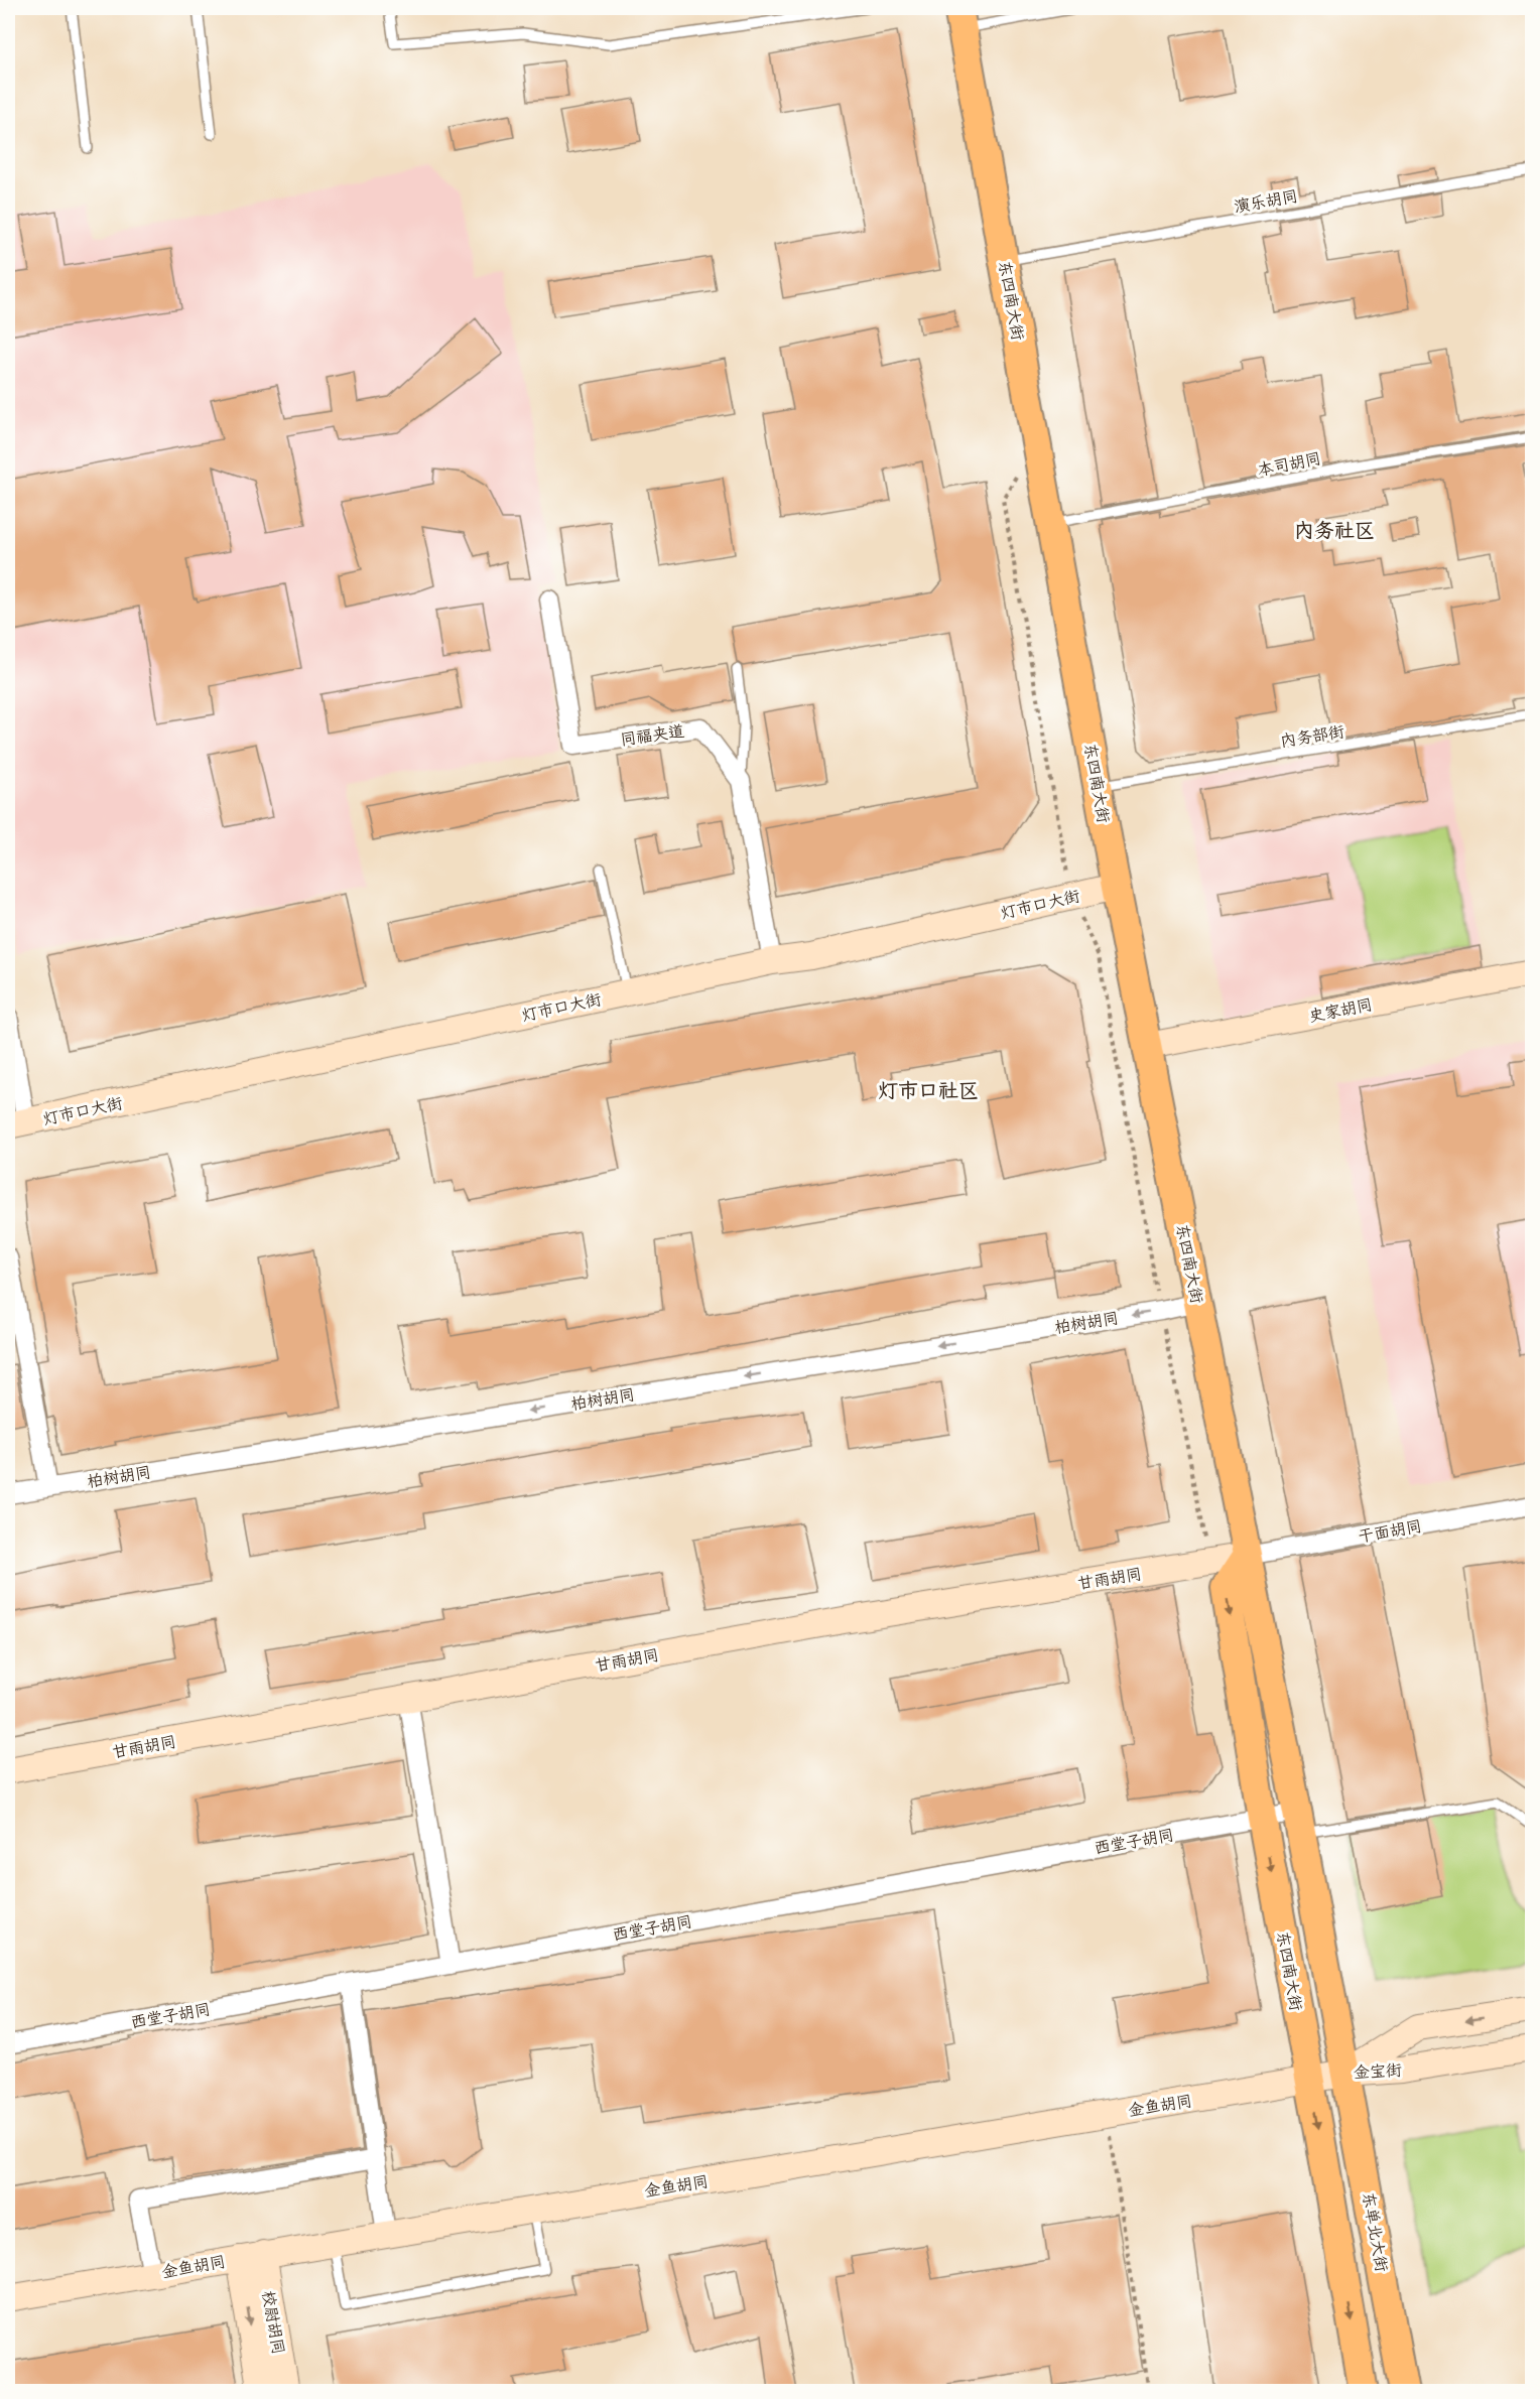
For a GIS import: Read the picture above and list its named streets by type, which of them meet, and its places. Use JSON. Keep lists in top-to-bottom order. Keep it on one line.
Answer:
{"streets":{"main road":["东四南大街","东单北大街"],"street":["同福夹道","灯市口大街","史家胡同","柏树胡同","干面胡同","甘雨胡同","西堂子胡同","金宝街","金鱼胡同","校尉胡同"],"lane":["演乐胡同","本司胡同","内务部街"]},"crossings":[["演乐胡同","东四南大街"],["东四南大街","本司胡同"],["东四南大街","内务部街"],["东四南大街","灯市口大街"],["东四南大街","史家胡同"],["东四南大街","柏树胡同"],["东四南大街","干面胡同"],["东四南大街","甘雨胡同"],["东四南大街","西堂子胡同"],["东四南大街","金宝街"],["东四南大街","金鱼胡同"],["东四南大街","东单北大街"],["同福夹道","灯市口大街"],["干面胡同","甘雨胡同"],["金宝街","金鱼胡同"],["金宝街","东单北大街"],["金鱼胡同","东单北大街"],["金鱼胡同","校尉胡同"]],"one_way":["柏树胡同"],"districts":["内务社区","灯市口社区"]}
